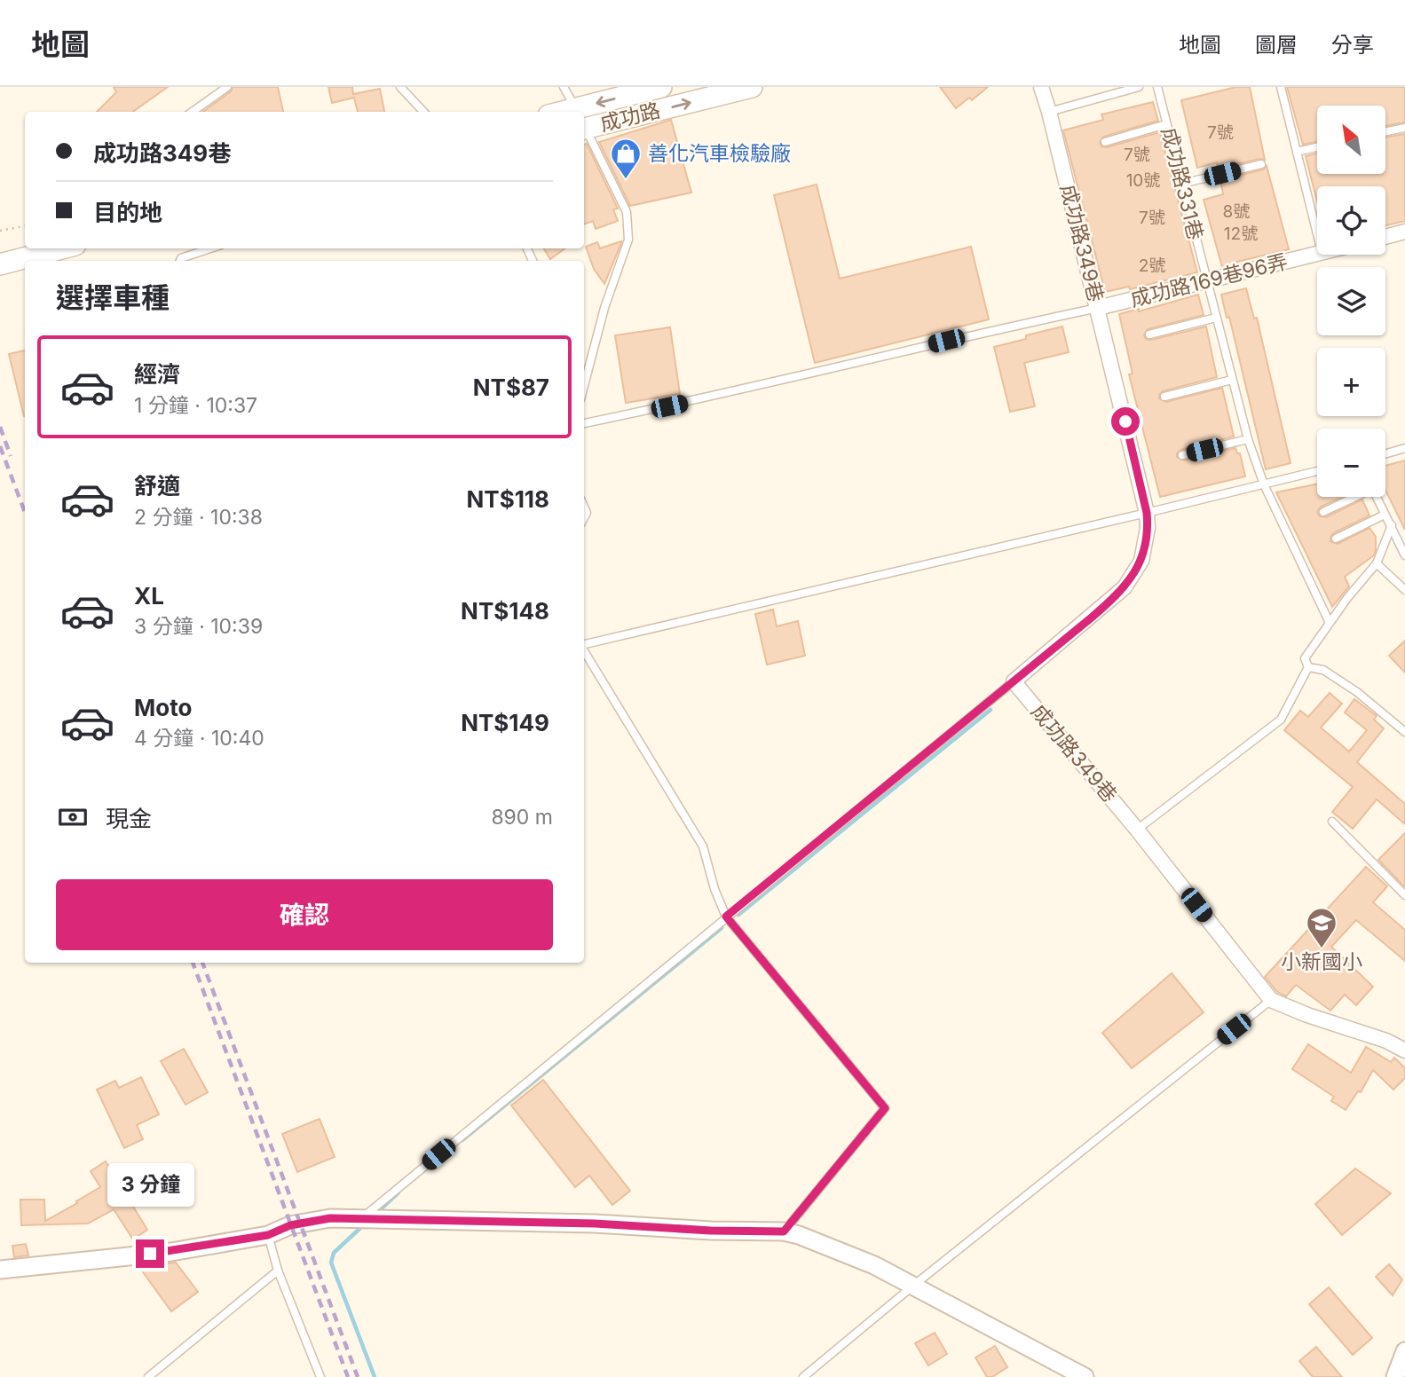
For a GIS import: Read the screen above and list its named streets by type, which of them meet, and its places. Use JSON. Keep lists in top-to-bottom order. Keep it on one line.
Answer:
{"streets":{"main road":["成功路"],"street":["成功路349巷","成功路169巷96弄"],"lane":["成功路331巷"]},"crossings":[["成功路331巷","成功路169巷96弄"],["成功路349巷","成功路169巷96弄"]],"places":{"shop":["善化汽車檢驗廠"],"school or university":["小新國小"]},"house_numbers":["7號","7號","10號","8號","7號","12號","2號"],"north":"top left","page":{"header":"地圖","nav":["地圖","圖層","分享"],"map_buttons":["+","−"],"banner":["成功路349巷","目的地"],"heading":"選擇車種","list":[{"name":"經濟","note":"1 分鐘 · 10:37","value":"NT$87"},{"name":"舒適","note":"2 分鐘 · 10:38","value":"NT$118"},{"name":"XL","note":"3 分鐘 · 10:39","value":"NT$148"},{"name":"Moto","note":"4 分鐘 · 10:40","value":"NT$149"}],"pay":["現金","890 m"],"buttons":"確認","bubble":"3 分鐘"}}
